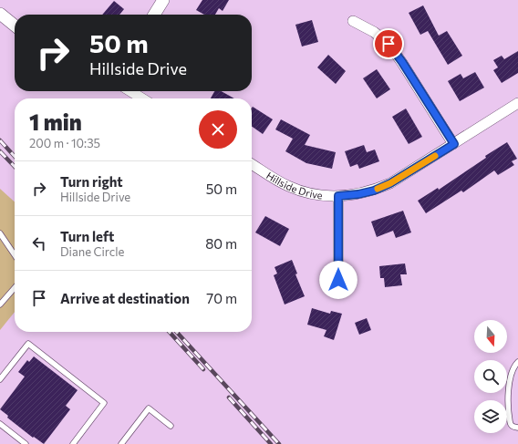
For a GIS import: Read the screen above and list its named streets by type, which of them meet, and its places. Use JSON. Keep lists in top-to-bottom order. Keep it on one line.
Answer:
{"streets":{"street":["Hillside Drive"]},"north":"bottom","page":{"turn":["50 m","Hillside Drive"],"heading":["1 min","200 m · 10:35"],"list":[{"name":"Turn right","note":"Hillside Drive","value":"50 m"},{"name":"Turn left","note":"Diane Circle","value":"80 m"},{"name":"Arrive at destination","value":"70 m"}]}}
